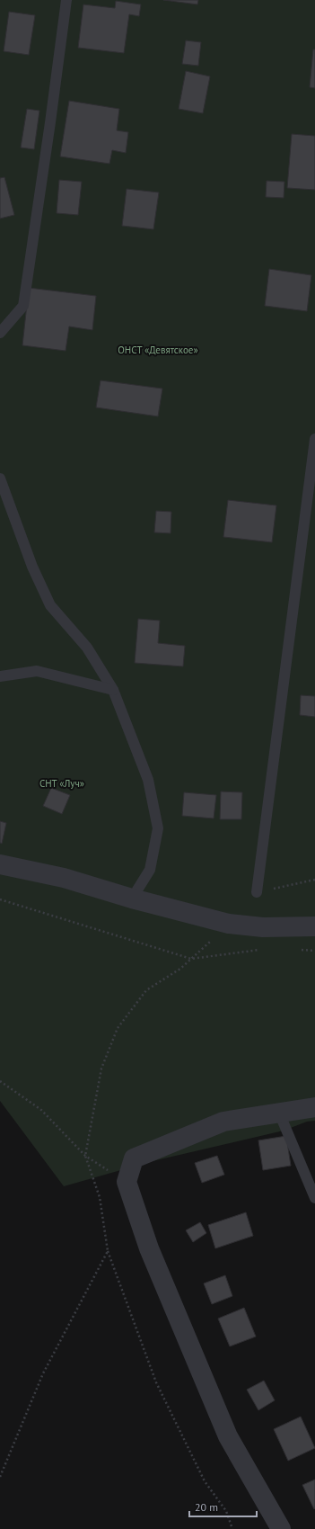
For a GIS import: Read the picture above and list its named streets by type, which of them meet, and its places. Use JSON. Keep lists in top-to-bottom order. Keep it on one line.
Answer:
{"parks":["ОНСТ «Девятское»","СНТ «Луч»"],"scale_bar":"20 m"}
